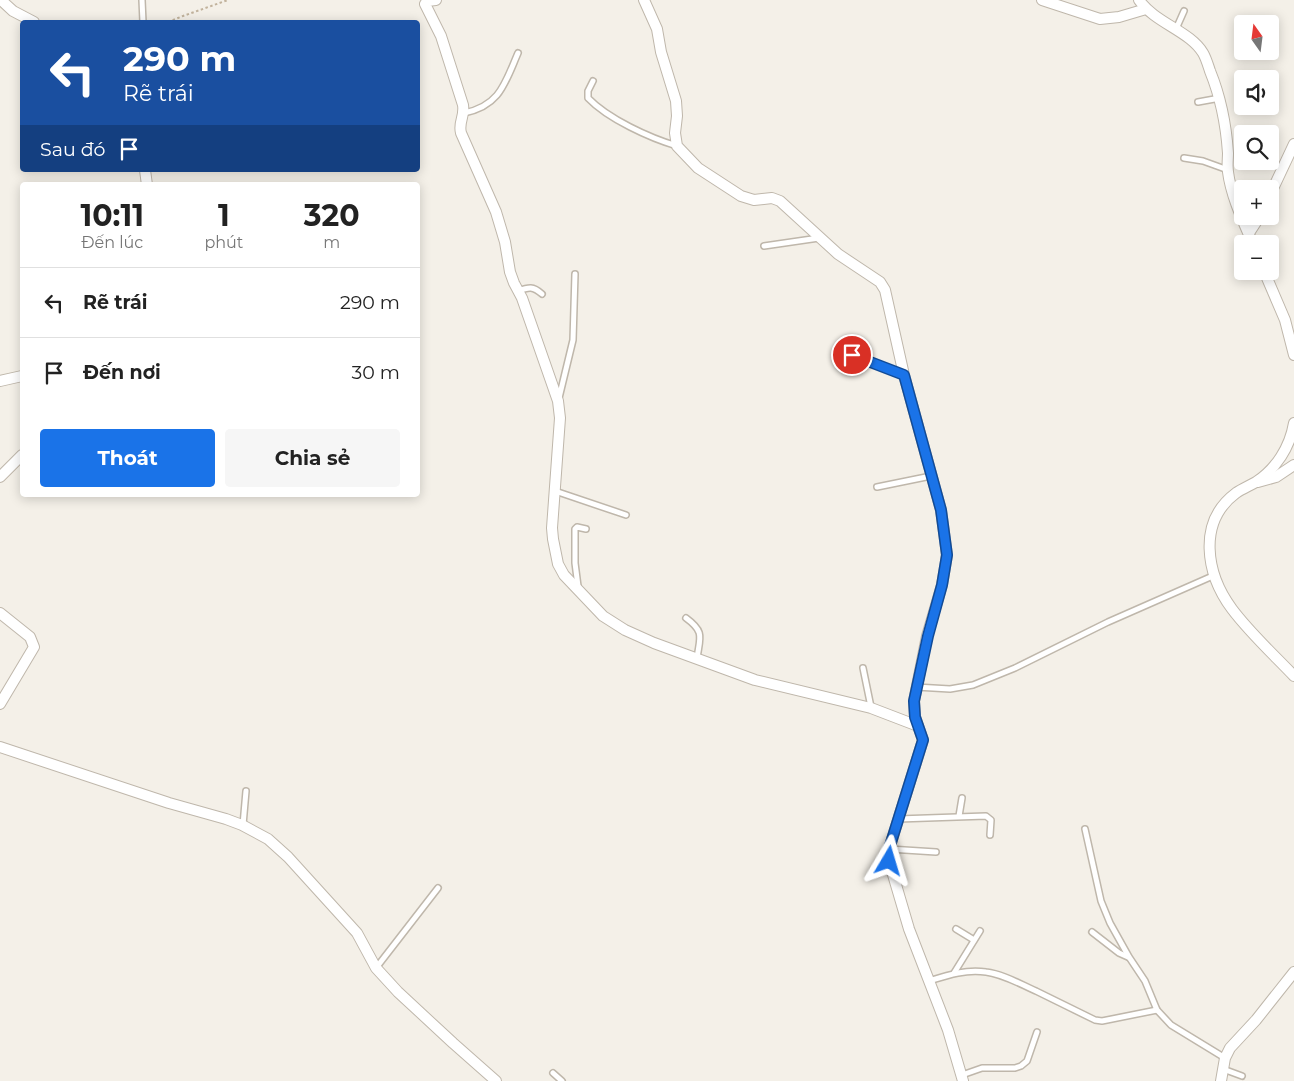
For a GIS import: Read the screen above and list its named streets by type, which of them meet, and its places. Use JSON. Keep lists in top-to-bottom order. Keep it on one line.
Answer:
{"north":"top","page":{"map_buttons":["+","−"],"turn":["290 m","Rẽ trái"],"then":"Sau đó","eta":["10:11","Đến lúc","1","phút","320","m"],"list":[{"name":"Rẽ trái","value":"290 m"},{"name":"Đến nơi","value":"30 m"}],"buttons":["Thoát","Chia sẻ"]}}
